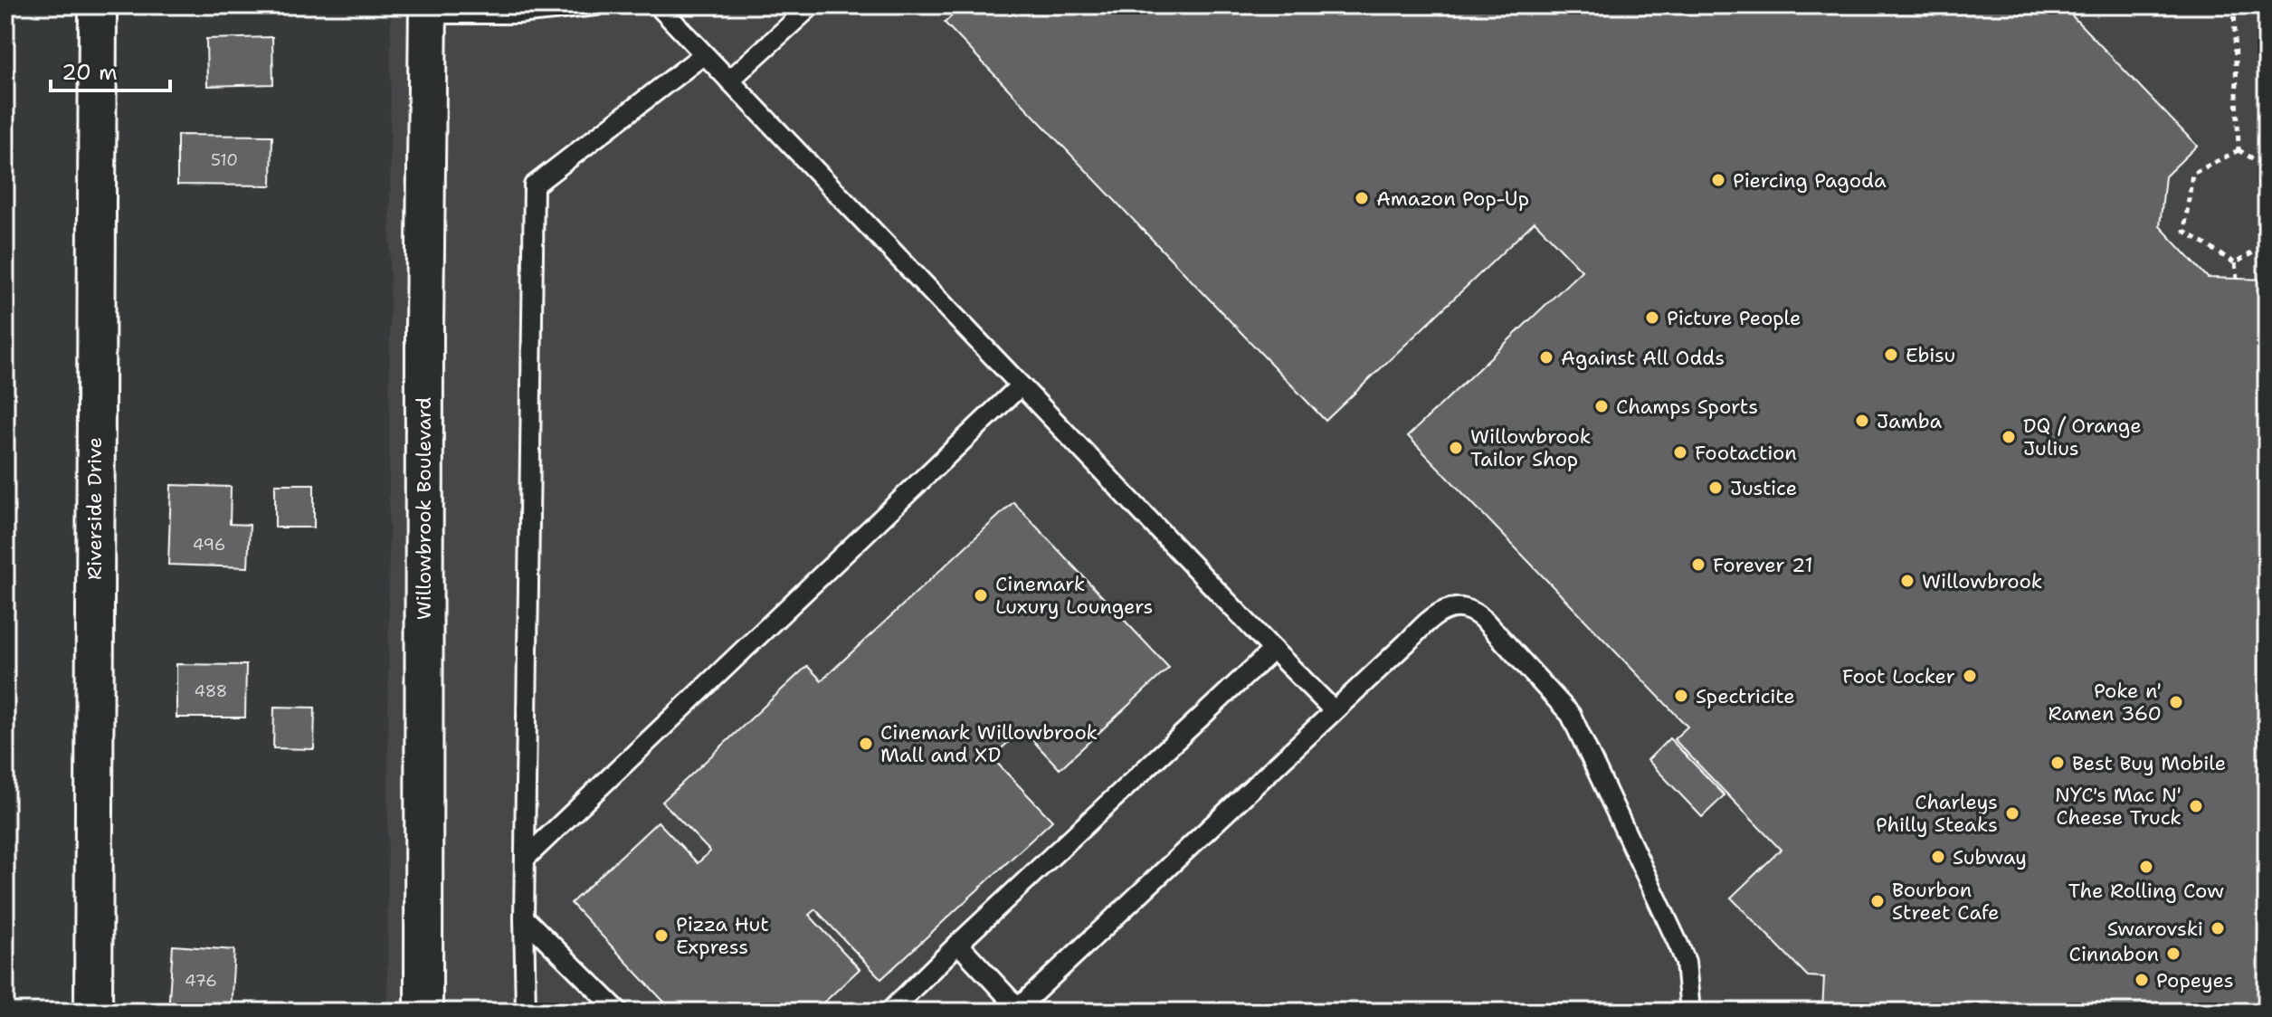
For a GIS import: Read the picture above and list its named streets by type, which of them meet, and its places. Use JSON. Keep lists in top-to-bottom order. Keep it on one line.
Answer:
{"streets":{"street":["Riverside Drive","Willowbrook Boulevard"]},"places":["Piercing Pagoda","Amazon Pop-Up","Picture People","Ebisu","Against All Odds","Champs Sports","Jamba","DQ / Orange Julius","Willowbrook Tailor Shop","Footaction","Justice","Forever 21","Willowbrook","Cinemark Luxury Loungers","Foot Locker","Spectricite","Poke n' Ramen 360","Cinemark Willowbrook Mall and XD","Best Buy Mobile","NYC's Mac N' Cheese Truck","Charleys Philly Steaks","Subway","The Rolling Cow","Bourbon Street Cafe","Swarovski","Pizza Hut Express","Cinnabon","Popeyes"],"house_numbers":["510","496","488","476"],"scale_bar":"20 m"}
